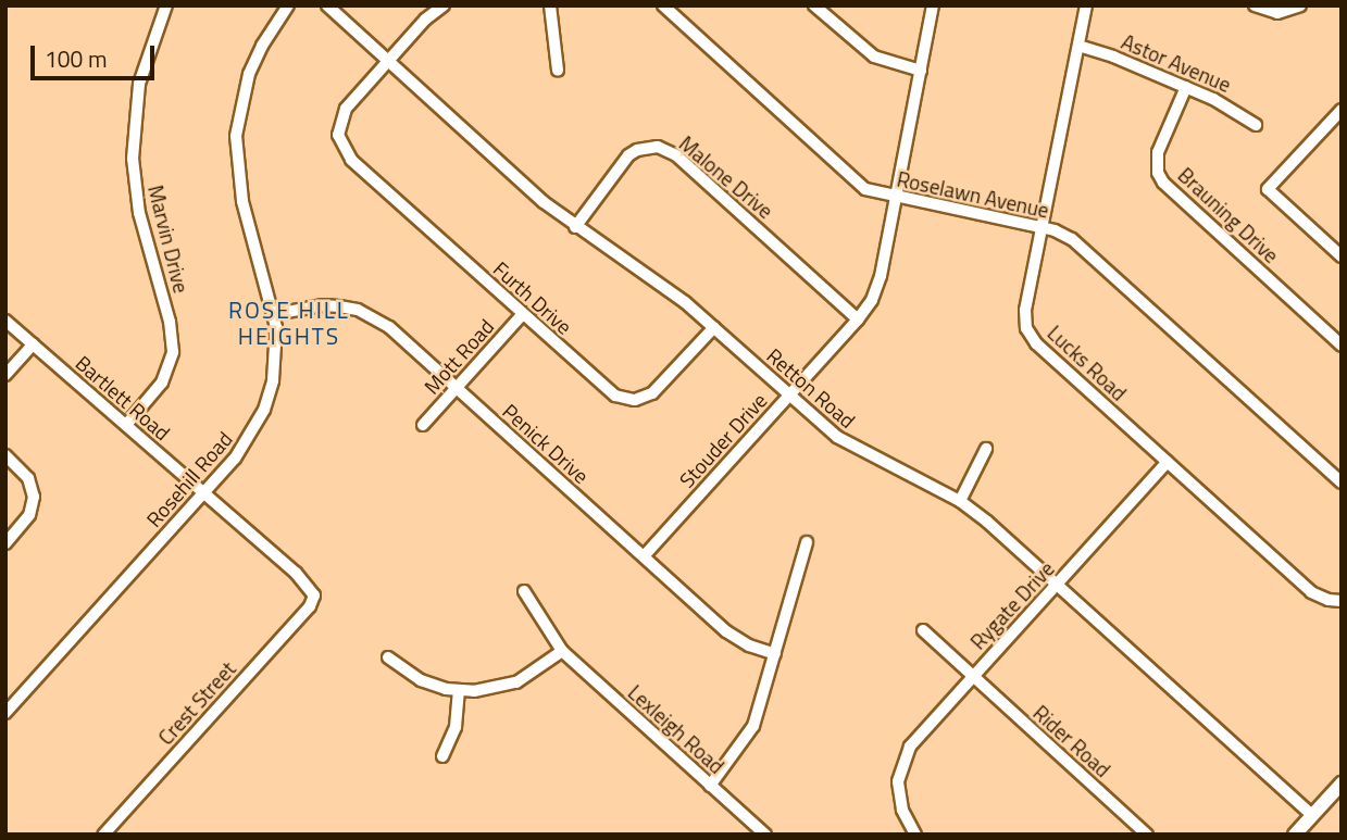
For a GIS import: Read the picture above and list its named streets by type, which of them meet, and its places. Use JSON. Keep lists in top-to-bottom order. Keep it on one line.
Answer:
{"streets":{"street":["Astor Avenue","Malone Drive","Roselawn Avenue","Brauning Drive","Marvin Drive","Furth Drive","Mott Road","Lucks Road","Retton Road","Bartlett Road","Stouder Drive","Penick Drive","Rosehill Road","Rygate Drive","Crest Street","Lexleigh Road","Rider Road"]},"crossings":[["Astor Avenue","Brauning Drive"],["Astor Avenue","Lucks Road"],["Malone Drive","Retton Road"],["Malone Drive","Stouder Drive"],["Roselawn Avenue","Lucks Road"],["Roselawn Avenue","Stouder Drive"],["Marvin Drive","Bartlett Road"],["Furth Drive","Mott Road"],["Furth Drive","Retton Road"],["Mott Road","Penick Drive"],["Lucks Road","Rygate Drive"],["Retton Road","Stouder Drive"],["Retton Road","Rygate Drive"],["Bartlett Road","Rosehill Road"],["Bartlett Road","Crest Street"],["Stouder Drive","Penick Drive"],["Penick Drive","Rosehill Road"],["Rygate Drive","Rider Road"]],"districts":["ROSE HILL HEIGHTS"],"scale_bar":"100 m"}
